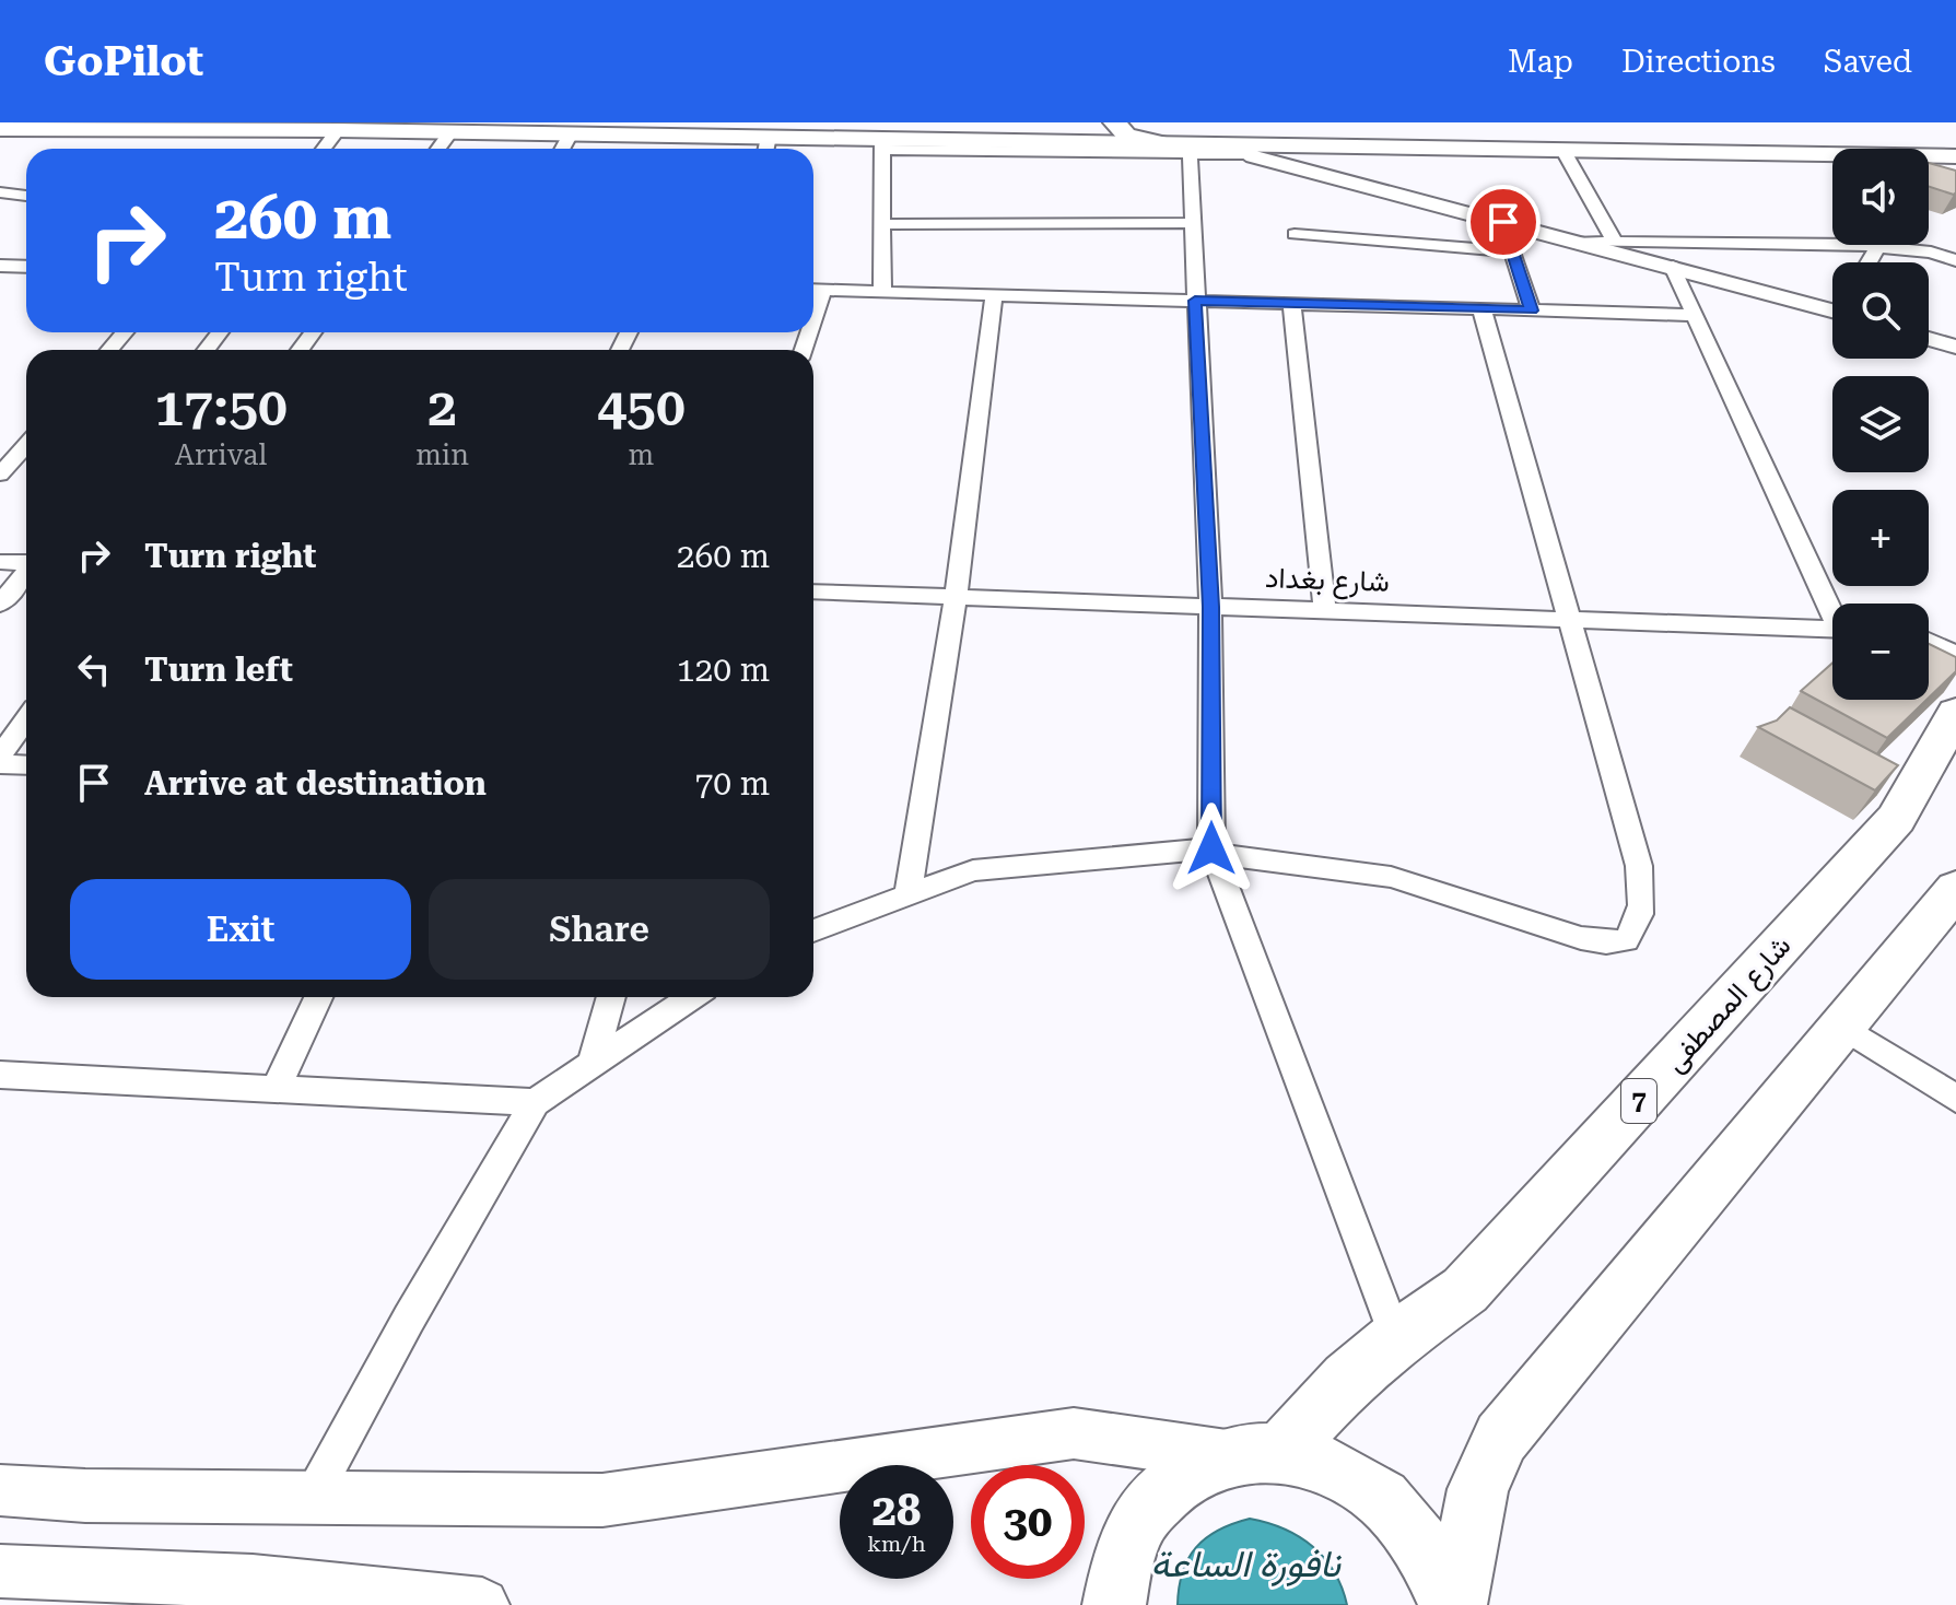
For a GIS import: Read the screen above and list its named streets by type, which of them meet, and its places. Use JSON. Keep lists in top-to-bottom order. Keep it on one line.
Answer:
{"streets":{"highway":["شارع المصطفى","7"],"street":["شارع بغداد"]},"crossings":[["شارع المصطفى","7"]],"water":["نافورة الساعة"],"page":{"header":"GoPilot","nav":["Map","Directions","Saved"],"map_buttons":["+","−"],"turn":["260 m","Turn right"],"eta":["17:50","Arrival","2","min","450","m"],"list":[{"name":"Turn right","value":"260 m"},{"name":"Turn left","value":"120 m"},{"name":"Arrive at destination","value":"70 m"}],"buttons":["Exit","Share"],"speed":"28 km/h","limit":"30"}}
